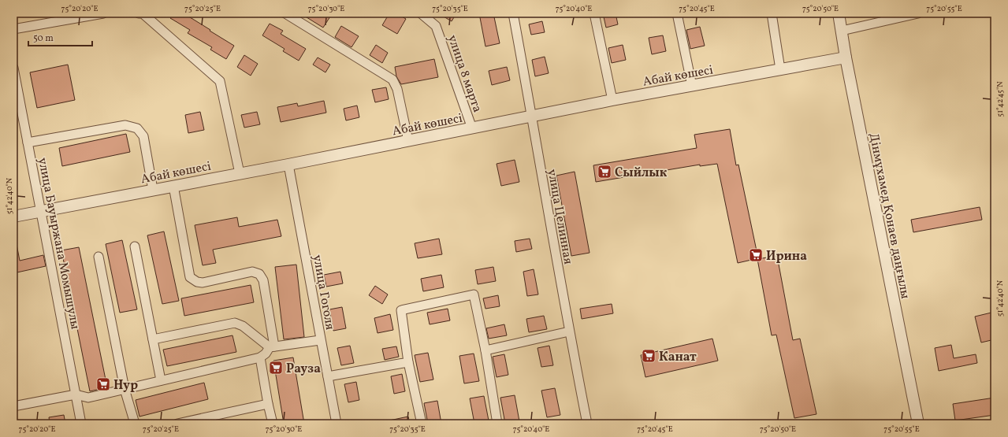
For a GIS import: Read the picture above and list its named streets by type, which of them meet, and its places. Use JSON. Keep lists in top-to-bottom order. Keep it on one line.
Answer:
{"streets":{"street":["улица 8 марта","Абай көшесі","Дінмұхамед Қонаев даңғылы","улица Целинная","улица Бауыржана Момышулы","улица Гоголя"]},"crossings":[["улица 8 марта","Абай көшесі"],["Абай көшесі","Дінмұхамед Қонаев даңғылы"],["Абай көшесі","улица Целинная"],["Абай көшесі","улица Бауыржана Момышулы"],["Абай көшесі","улица Гоголя"]],"places":{"supermarket":["Сыйлык","Ирина","Канат","Рауза","Нур"]},"scale_bar":"50 m","coordinates":["75°20'20\"E","75°20'25\"E","75°20'30\"E","75°20'35\"E","75°20'40\"E","75°20'45\"E","75°20'50\"E","75°20'55\"E","51°42'45\"N","51°42'40\"N"]}
